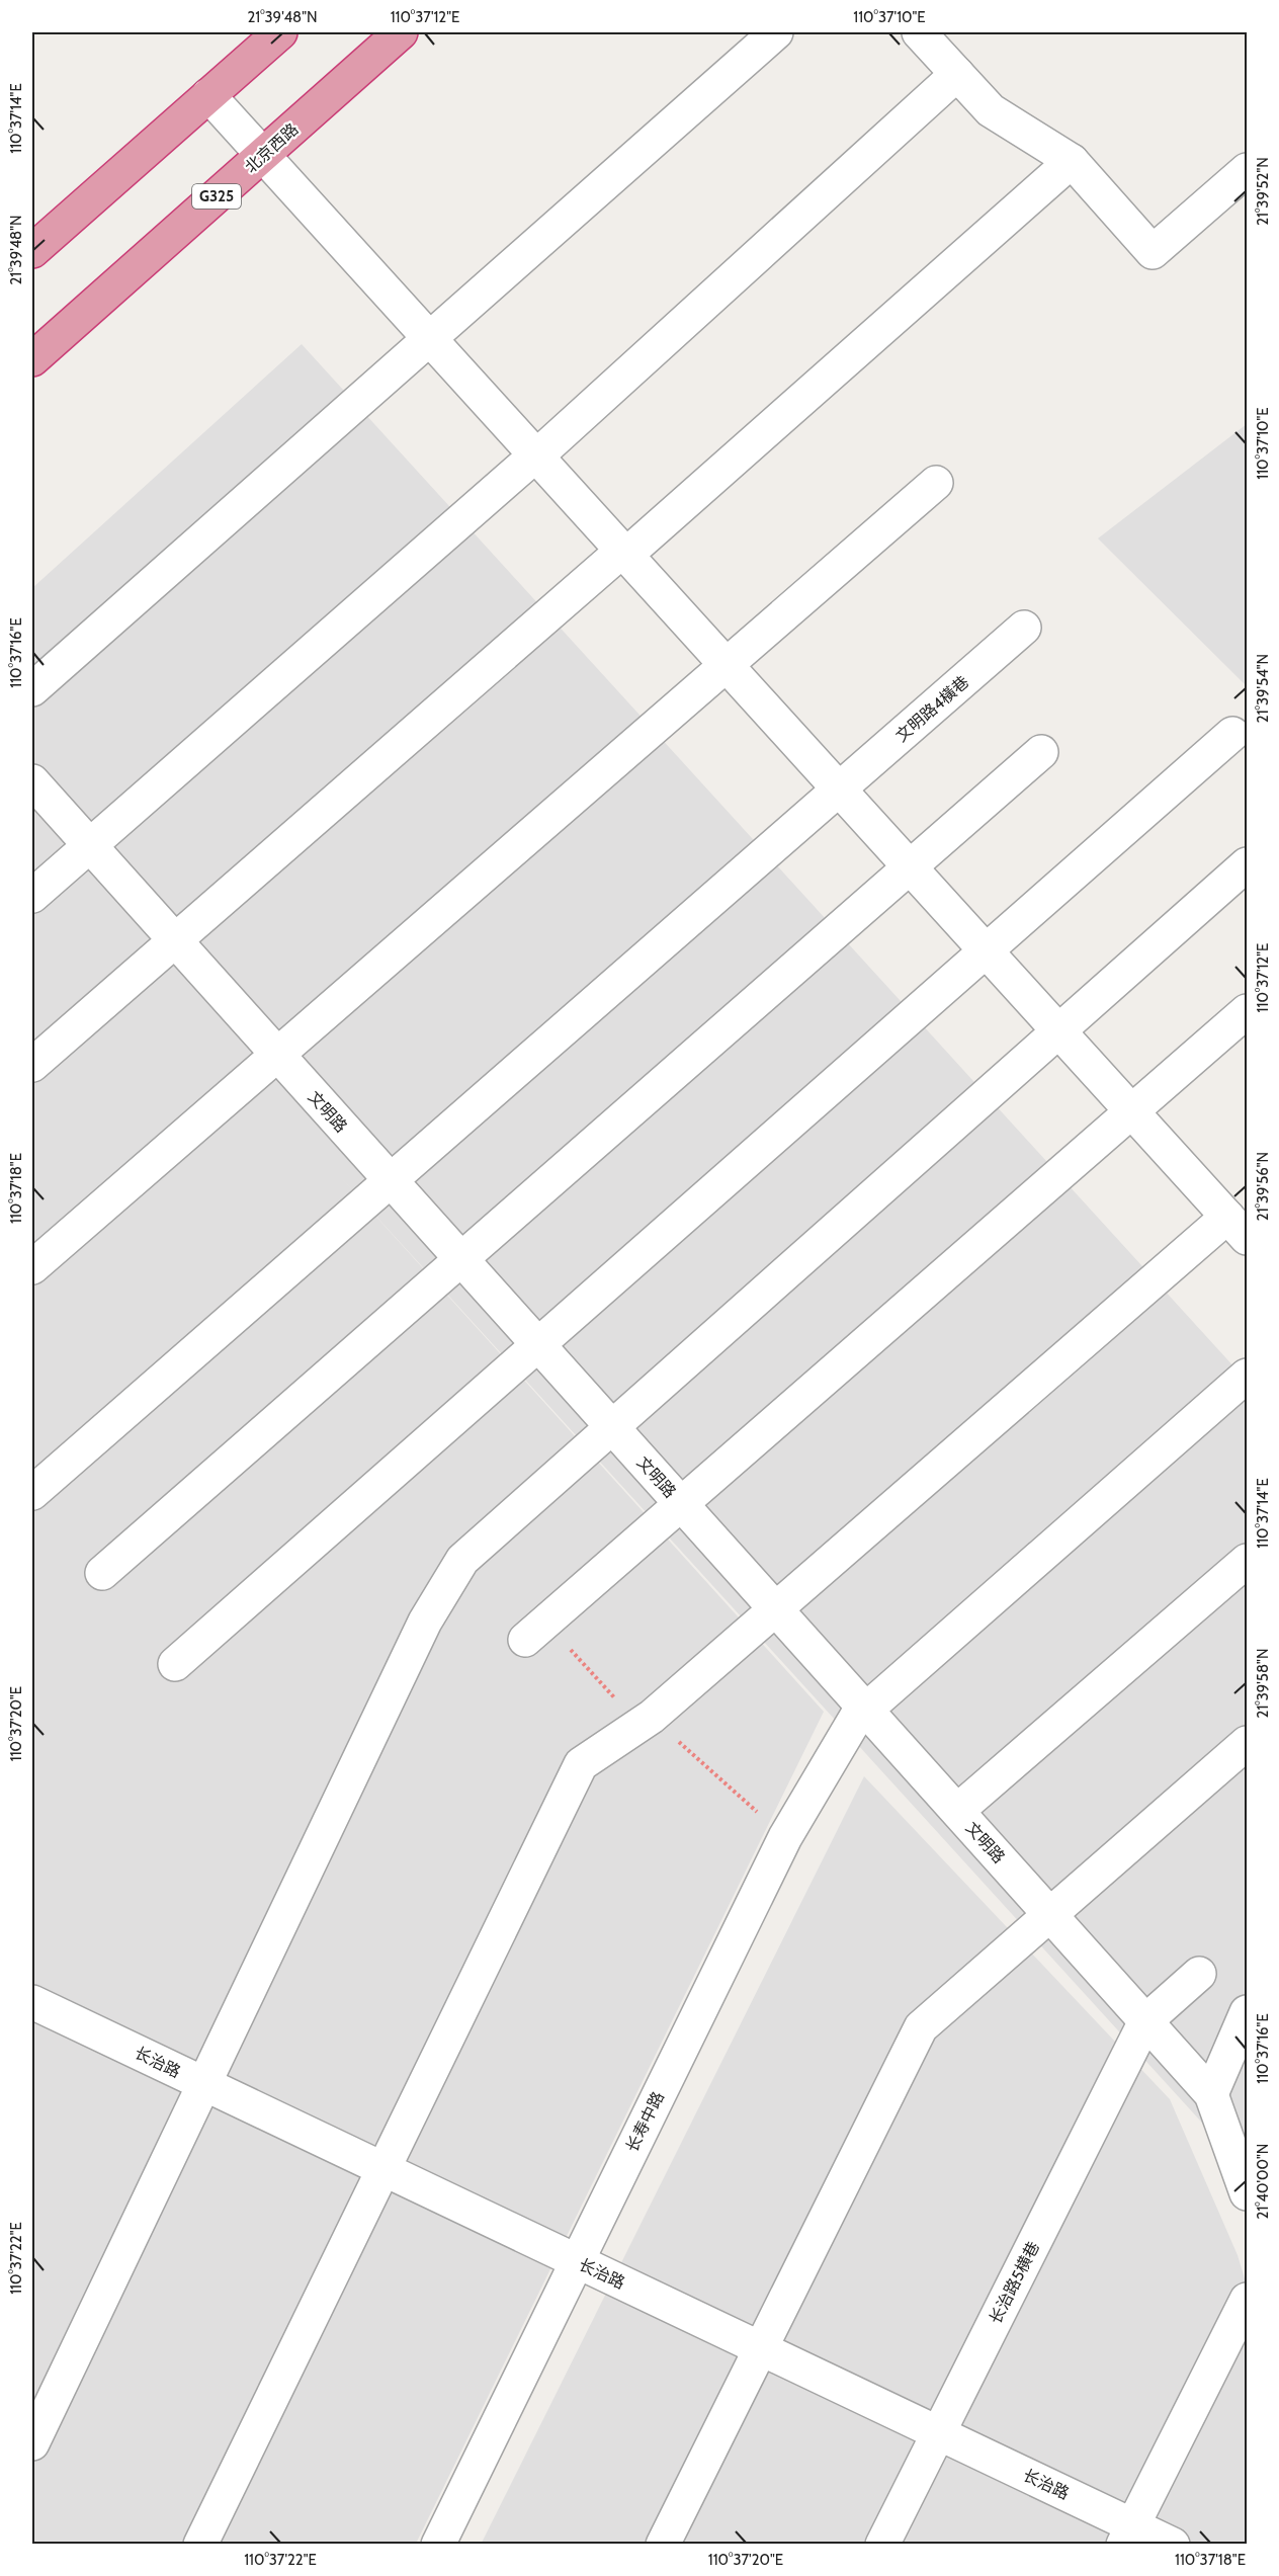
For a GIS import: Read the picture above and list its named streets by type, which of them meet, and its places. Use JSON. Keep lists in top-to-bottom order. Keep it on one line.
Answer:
{"streets":{"highway":["北京西路","G325"],"street":["文明路4橫巷","文明路","长治路","长寿中路","长治路5横巷"]},"crossings":[["文明路4橫巷","文明路"],["文明路","长寿中路"],["文明路","长治路5横巷"],["长治路","长寿中路"],["长治路","长治路5横巷"]],"coordinates":["21°39'48\"N","110°37'12\"E","110°37'10\"E","110°37'14\"E","21°39'52\"N","110°37'16\"E","21°39'54\"N","21°39'56\"N","110°37'18\"E","21°39'58\"N","110°37'20\"E","21°40'00\"N","110°37'22\"E"]}
